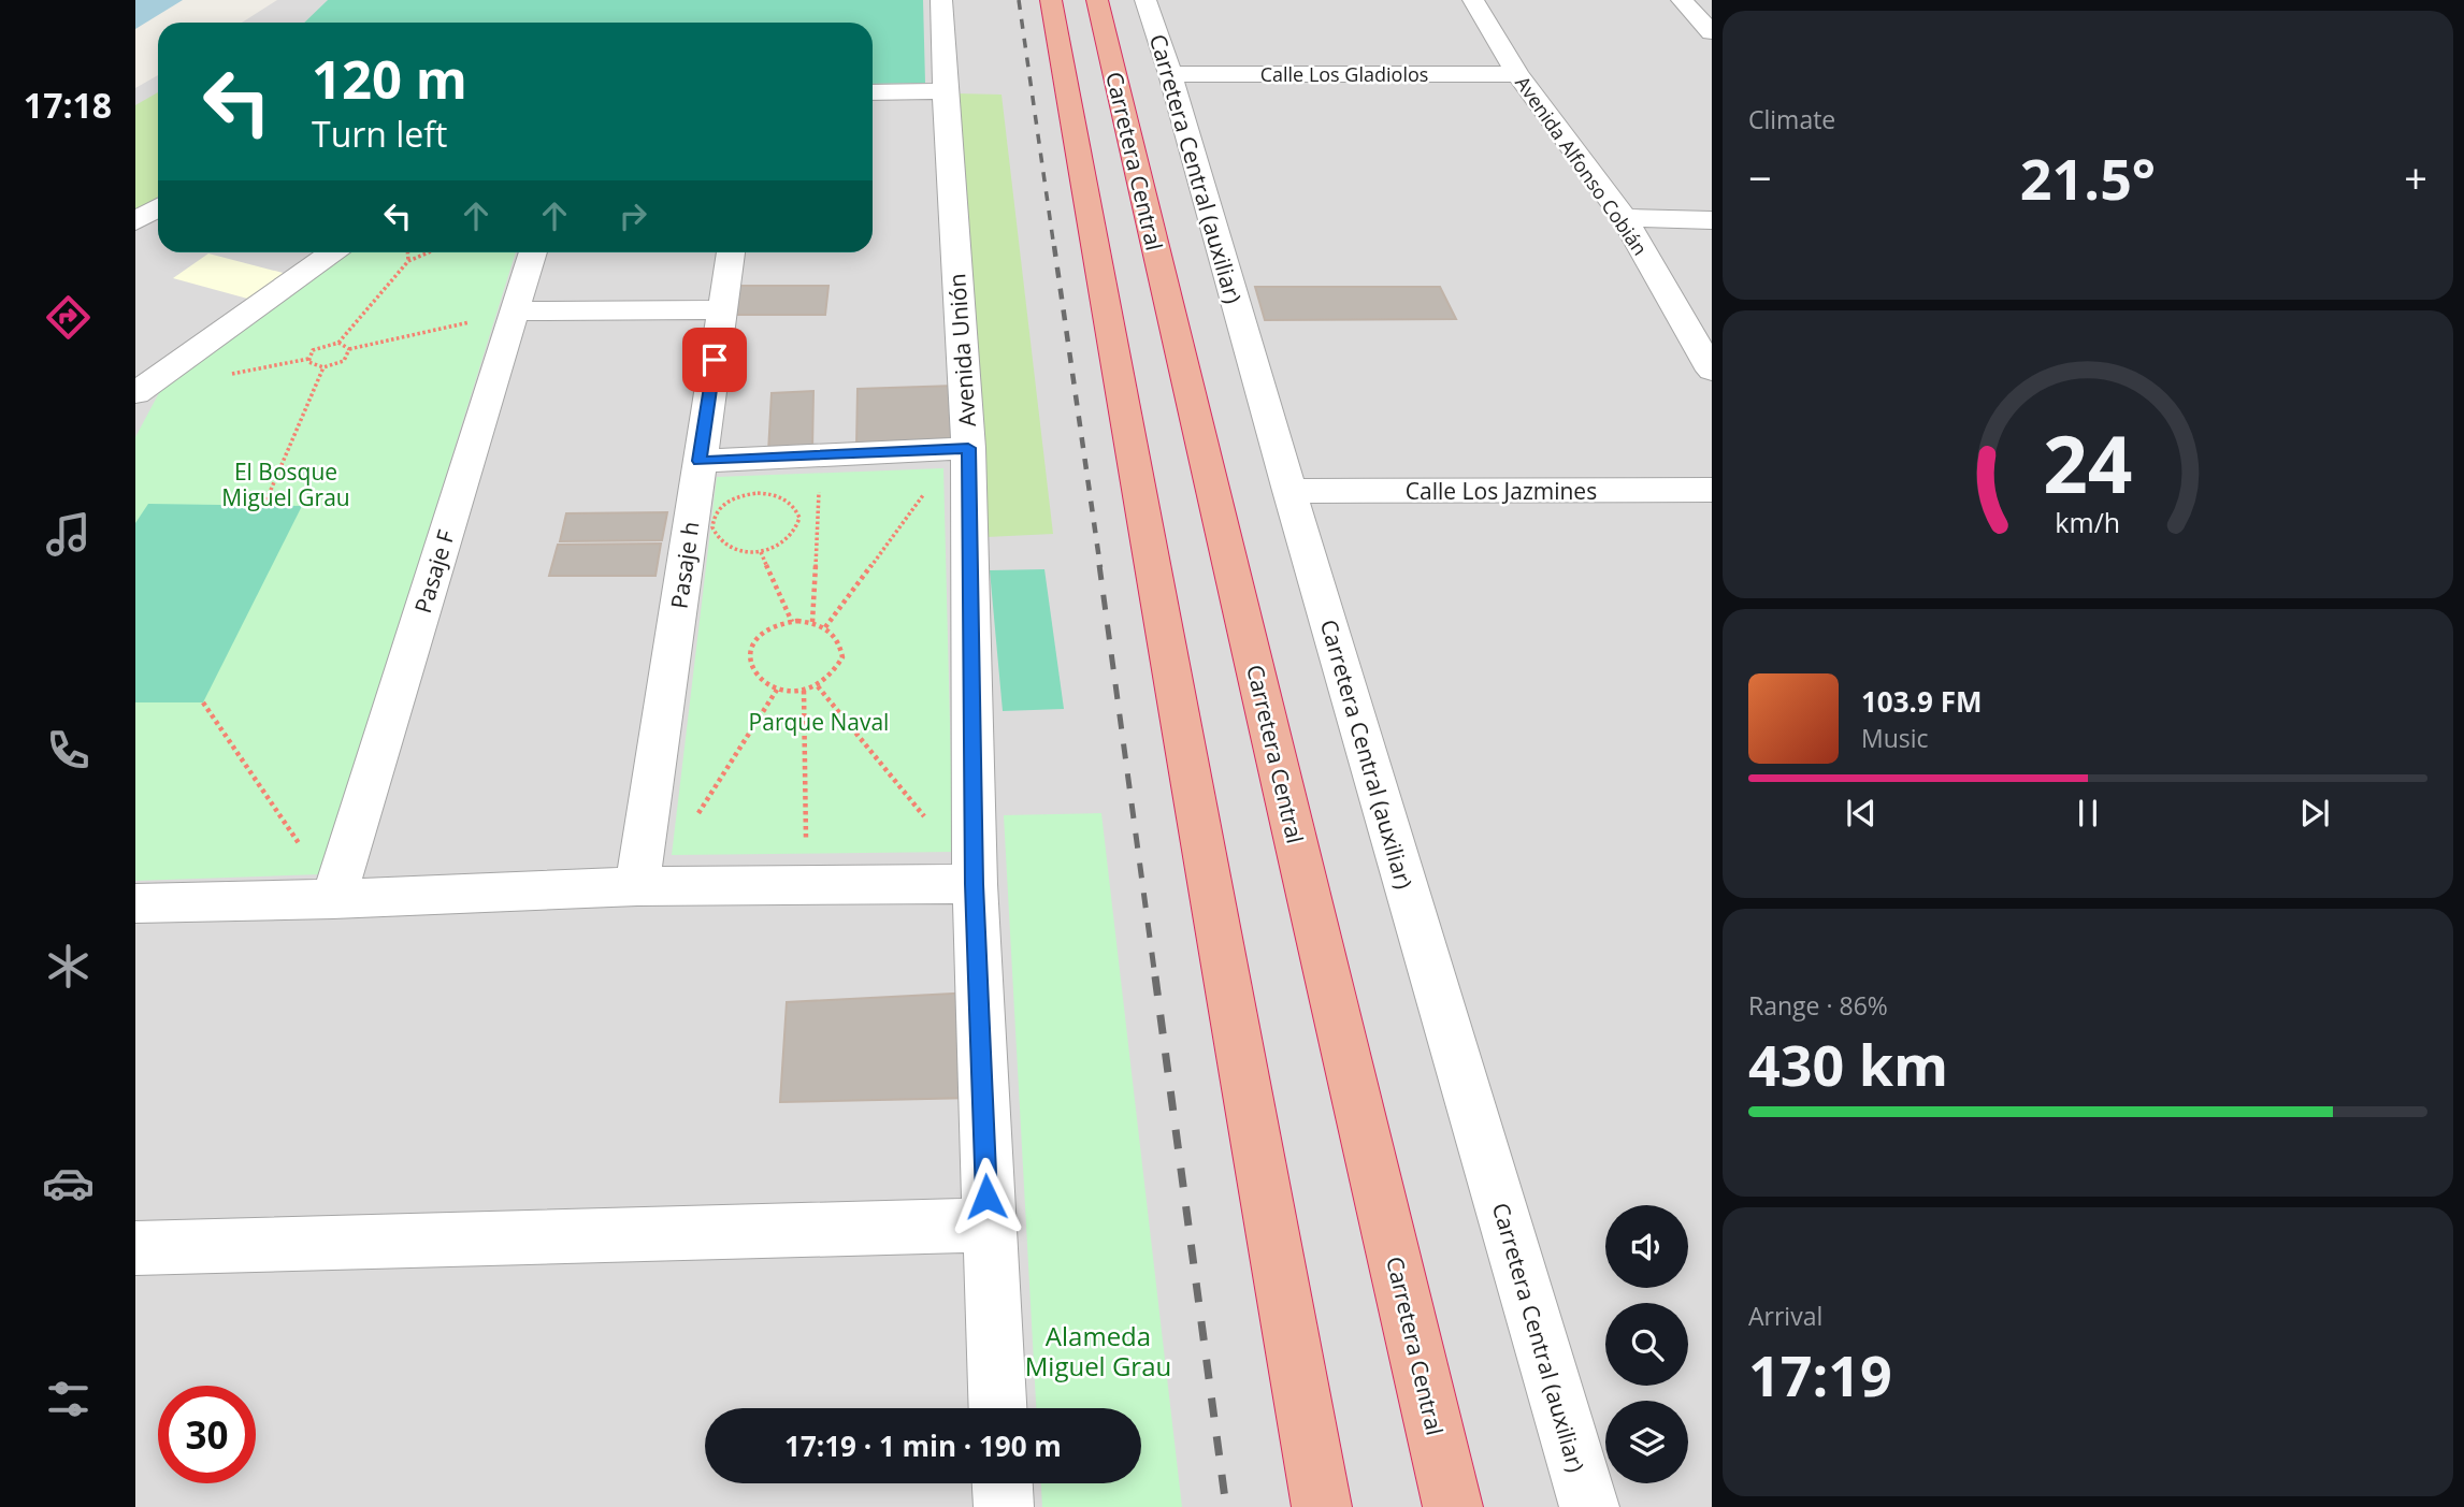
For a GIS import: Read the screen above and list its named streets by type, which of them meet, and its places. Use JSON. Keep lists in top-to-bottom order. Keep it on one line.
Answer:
{"streets":{"highway":["Carretera Central"],"street":["Calle Los Gladiolos","Avenida Alfonso Cobián","Carretera Central (auxiliar)","Avenida Unión","Calle Los Jazmines","Pasaje h","Pasaje F"]},"crossings":[["Calle Los Gladiolos","Avenida Alfonso Cobián"],["Calle Los Gladiolos","Carretera Central (auxiliar)"],["Carretera Central (auxiliar)","Calle Los Jazmines"]],"parks":["El Bosque Miguel Grau","Parque Naval","Alameda Miguel Grau"],"page":{"tabs":"17:18","tile":["Climate",["Range · 86%","430 km"],["Arrival","17:19"]],"turn":["120 m","Turn left"],"heat":["−","21.5°","+"],"song":["103.9 FM","Music"],"limit":"30","trip":"17:19 · 1 min · 190 m","gauge":["24","km/h"]}}
